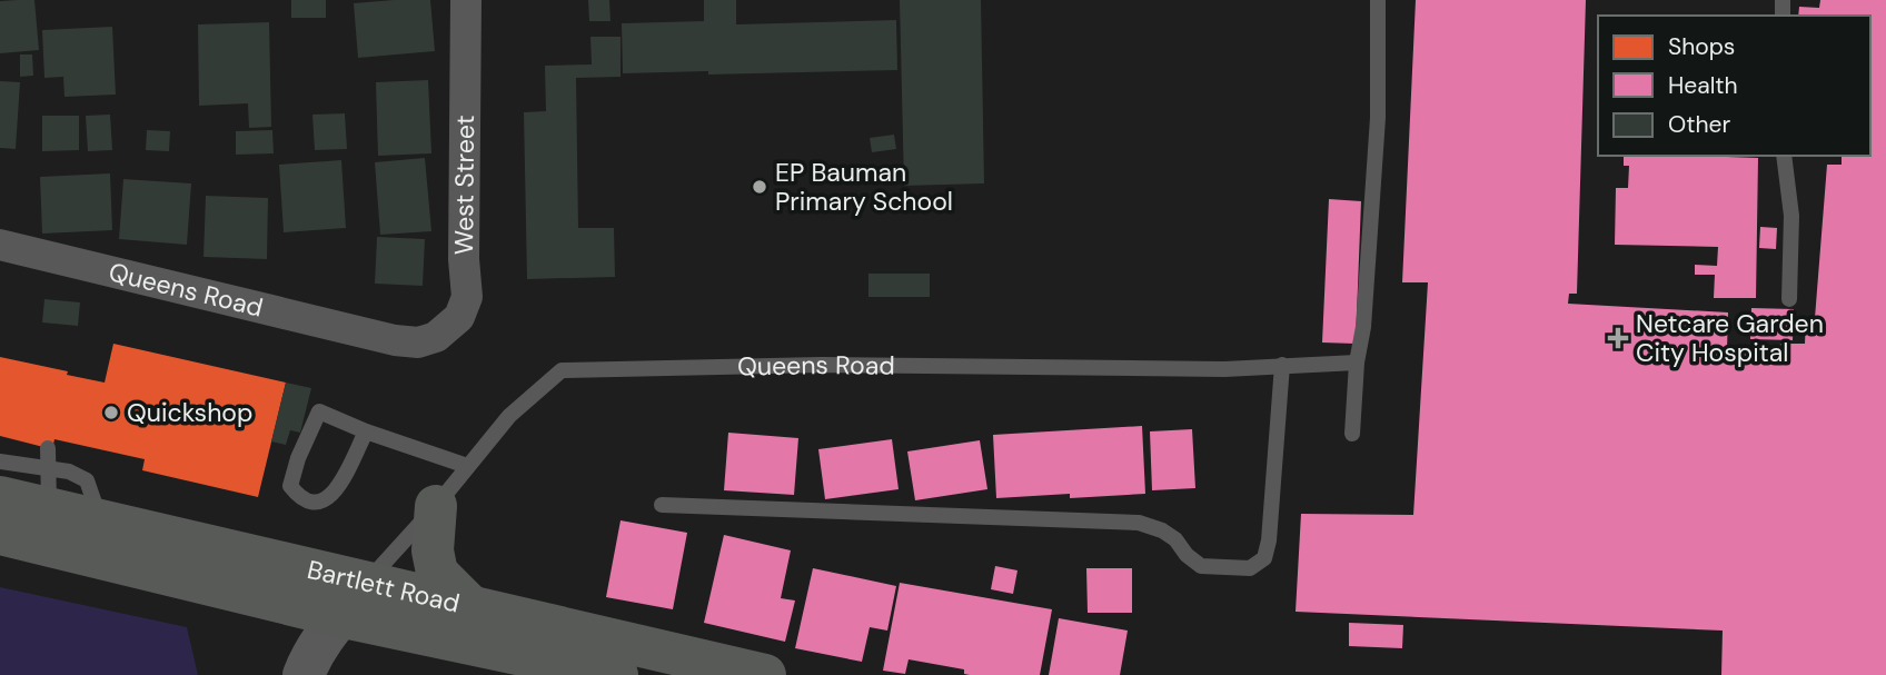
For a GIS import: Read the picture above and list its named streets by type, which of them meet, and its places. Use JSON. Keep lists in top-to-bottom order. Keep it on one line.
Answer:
{"streets":{"main road":["Bartlett Road"],"street":["West Street","Queens Road"]},"crossings":[["West Street","Queens Road"],["Queens Road","Bartlett Road"]],"places":{"other":["EP Bauman Primary School","Quickshop"],"health":["Netcare Garden City Hospital"]},"legend":["Shops","Health","Other"]}
